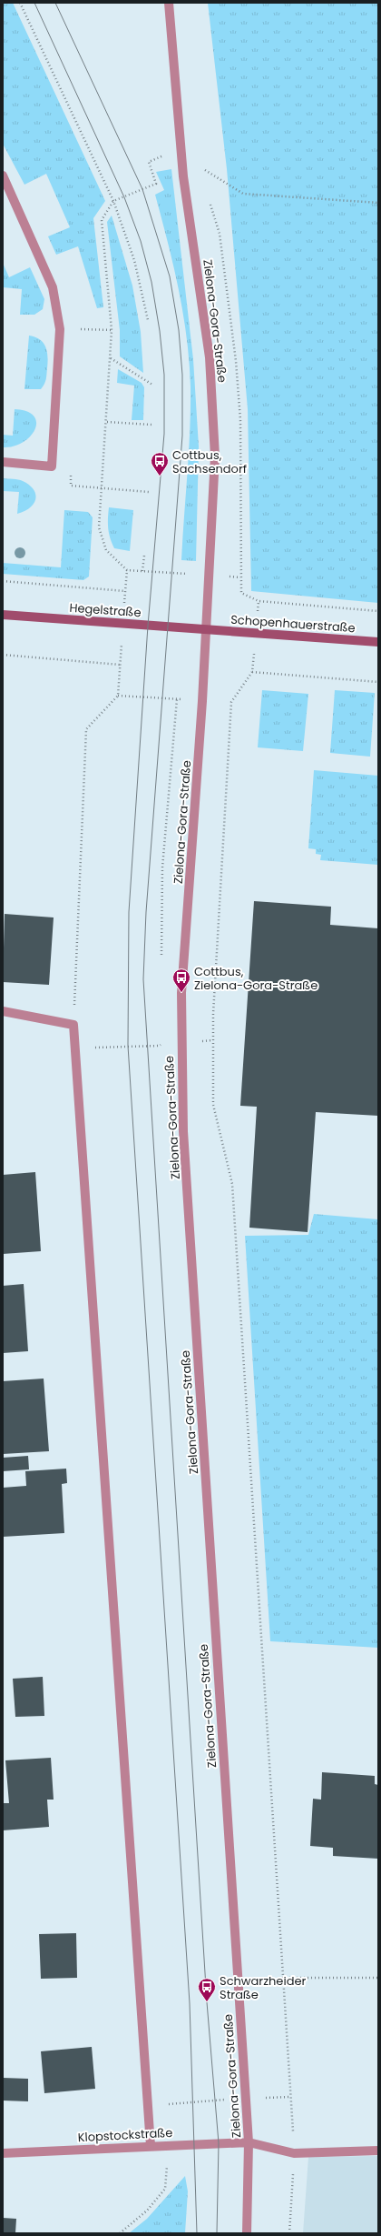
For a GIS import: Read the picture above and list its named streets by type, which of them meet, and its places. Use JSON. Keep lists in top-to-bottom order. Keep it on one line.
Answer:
{"streets":{"street":["Zielona-Gora-Straße","Hegelstraße","Schopenhauerstraße","Klopstockstraße"]},"crossings":[["Zielona-Gora-Straße","Hegelstraße"],["Zielona-Gora-Straße","Schopenhauerstraße"],["Zielona-Gora-Straße","Klopstockstraße"],["Hegelstraße","Schopenhauerstraße"]],"places":{"bus stop":["Cottbus, Sachsendorf","Cottbus, Zielona-Gora-Straße","Schwarzheider Straße"]}}
